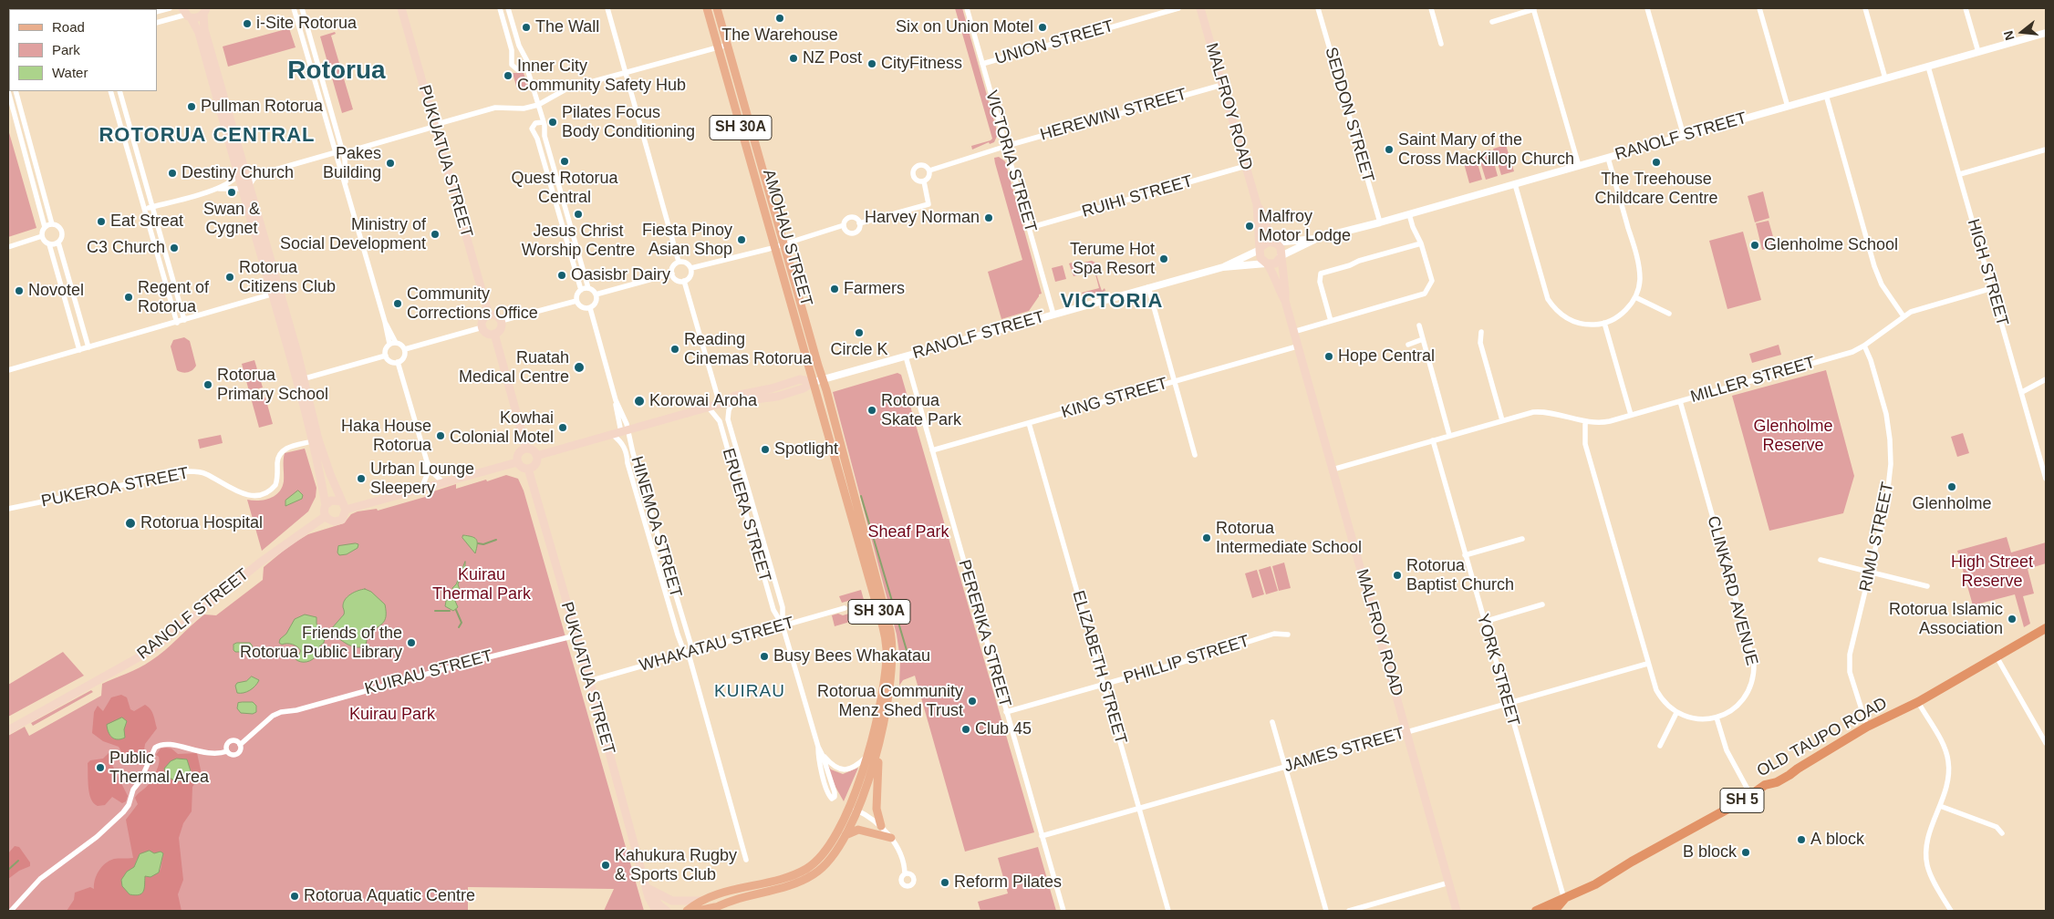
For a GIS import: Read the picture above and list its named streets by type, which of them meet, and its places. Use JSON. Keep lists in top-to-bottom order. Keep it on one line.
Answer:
{"streets":{"highway":["OLD TAUPO ROAD","SH 5"],"main road":["MALFROY ROAD","SH 30A","RANOLF STREET","PUKUATUA STREET","AMOHAU STREET"],"street":["UNION STREET","HEREWINI STREET","SEDDON STREET","VICTORIA STREET","RUIHI STREET","HIGH STREET","MILLER STREET","KING STREET","PUKEROA STREET","ERUERA STREET","HINEMOA STREET","RIMU STREET","CLINKARD AVENUE","PERERIKA STREET","WHAKATAU STREET","PHILLIP STREET","ELIZABETH STREET","YORK STREET","KUIRAU STREET","JAMES STREET"]},"crossings":[["UNION STREET","VICTORIA STREET"],["MALFROY ROAD","HEREWINI STREET"],["MALFROY ROAD","RANOLF STREET"],["MALFROY ROAD","RUIHI STREET"],["MALFROY ROAD","MILLER STREET"],["MALFROY ROAD","KING STREET"],["MALFROY ROAD","JAMES STREET"],["HEREWINI STREET","VICTORIA STREET"],["SEDDON STREET","RANOLF STREET"],["RANOLF STREET","PUKUATUA STREET"],["RANOLF STREET","VICTORIA STREET"],["RANOLF STREET","AMOHAU STREET"],["RANOLF STREET","HIGH STREET"],["RANOLF STREET","ERUERA STREET"],["RANOLF STREET","HINEMOA STREET"],["RANOLF STREET","PERERIKA STREET"],["PUKUATUA STREET","WHAKATAU STREET"],["PUKUATUA STREET","KUIRAU STREET"],["VICTORIA STREET","RUIHI STREET"],["AMOHAU STREET","ERUERA STREET"],["HIGH STREET","MILLER STREET"],["MILLER STREET","RIMU STREET"],["MILLER STREET","CLINKARD AVENUE"],["MILLER STREET","YORK STREET"],["KING STREET","PERERIKA STREET"],["KING STREET","ELIZABETH STREET"],["ERUERA STREET","WHAKATAU STREET"],["HINEMOA STREET","WHAKATAU STREET"],["RIMU STREET","OLD TAUPO ROAD"],["CLINKARD AVENUE","JAMES STREET"],["PERERIKA STREET","PHILLIP STREET"],["PERERIKA STREET","JAMES STREET"],["PHILLIP STREET","ELIZABETH STREET"],["ELIZABETH STREET","JAMES STREET"],["YORK STREET","OLD TAUPO ROAD"],["YORK STREET","JAMES STREET"]],"districts":["Rotorua","ROTORUA CENTRAL","VICTORIA","KUIRAU"],"parks":["Glenholme Reserve","Sheaf Park","High Street Reserve","Kuirau Thermal Park","Kuirau Park"],"places":["The Warehouse","i-Site Rotorua","The Wall","Six on Union Motel","NZ Post","CityFitness","Inner City Community Safety Hub","Pullman Rotorua","Pilates Focus Body Conditioning","Saint Mary of the Cross MacKillop Church","Quest Rotorua Central","The Treehouse Childcare Centre","Pakes Building","Destiny Church","Swan & Cygnet","Jesus Christ Worship Centre","Harvey Norman","Eat Streat","Malfroy Motor Lodge","Ministry of Social Development","Fiesta Pinoy Asian Shop","Glenholme School","C3 Church","Terume Hot Spa Resort","Oasisbr Dairy","Rotorua Citizens Club","Farmers","Novotel","Regent of Rotorua","Community Corrections Office","Circle K","Reading Cinemas Rotorua","Hope Central","Ruatah Medical Centre","Rotorua Primary School","Korowai Aroha","Rotorua Skate Park","Kowhai Colonial Motel","Haka House Rotorua","Spotlight","Urban Lounge Sleepery","Glenholme","Rotorua Hospital","Rotorua Intermediate School","Rotorua Baptist Church","Rotorua Islamic Association","Friends of the Rotorua Public Library","Busy Bees Whakatau","Rotorua Community Menz Shed Trust","Club 45","Public Thermal Area","A block","B block","Kahukura Rugby & Sports Club","Reform Pilates","Rotorua Aquatic Centre"],"legend":["Road","Park","Water"],"north":"left"}
